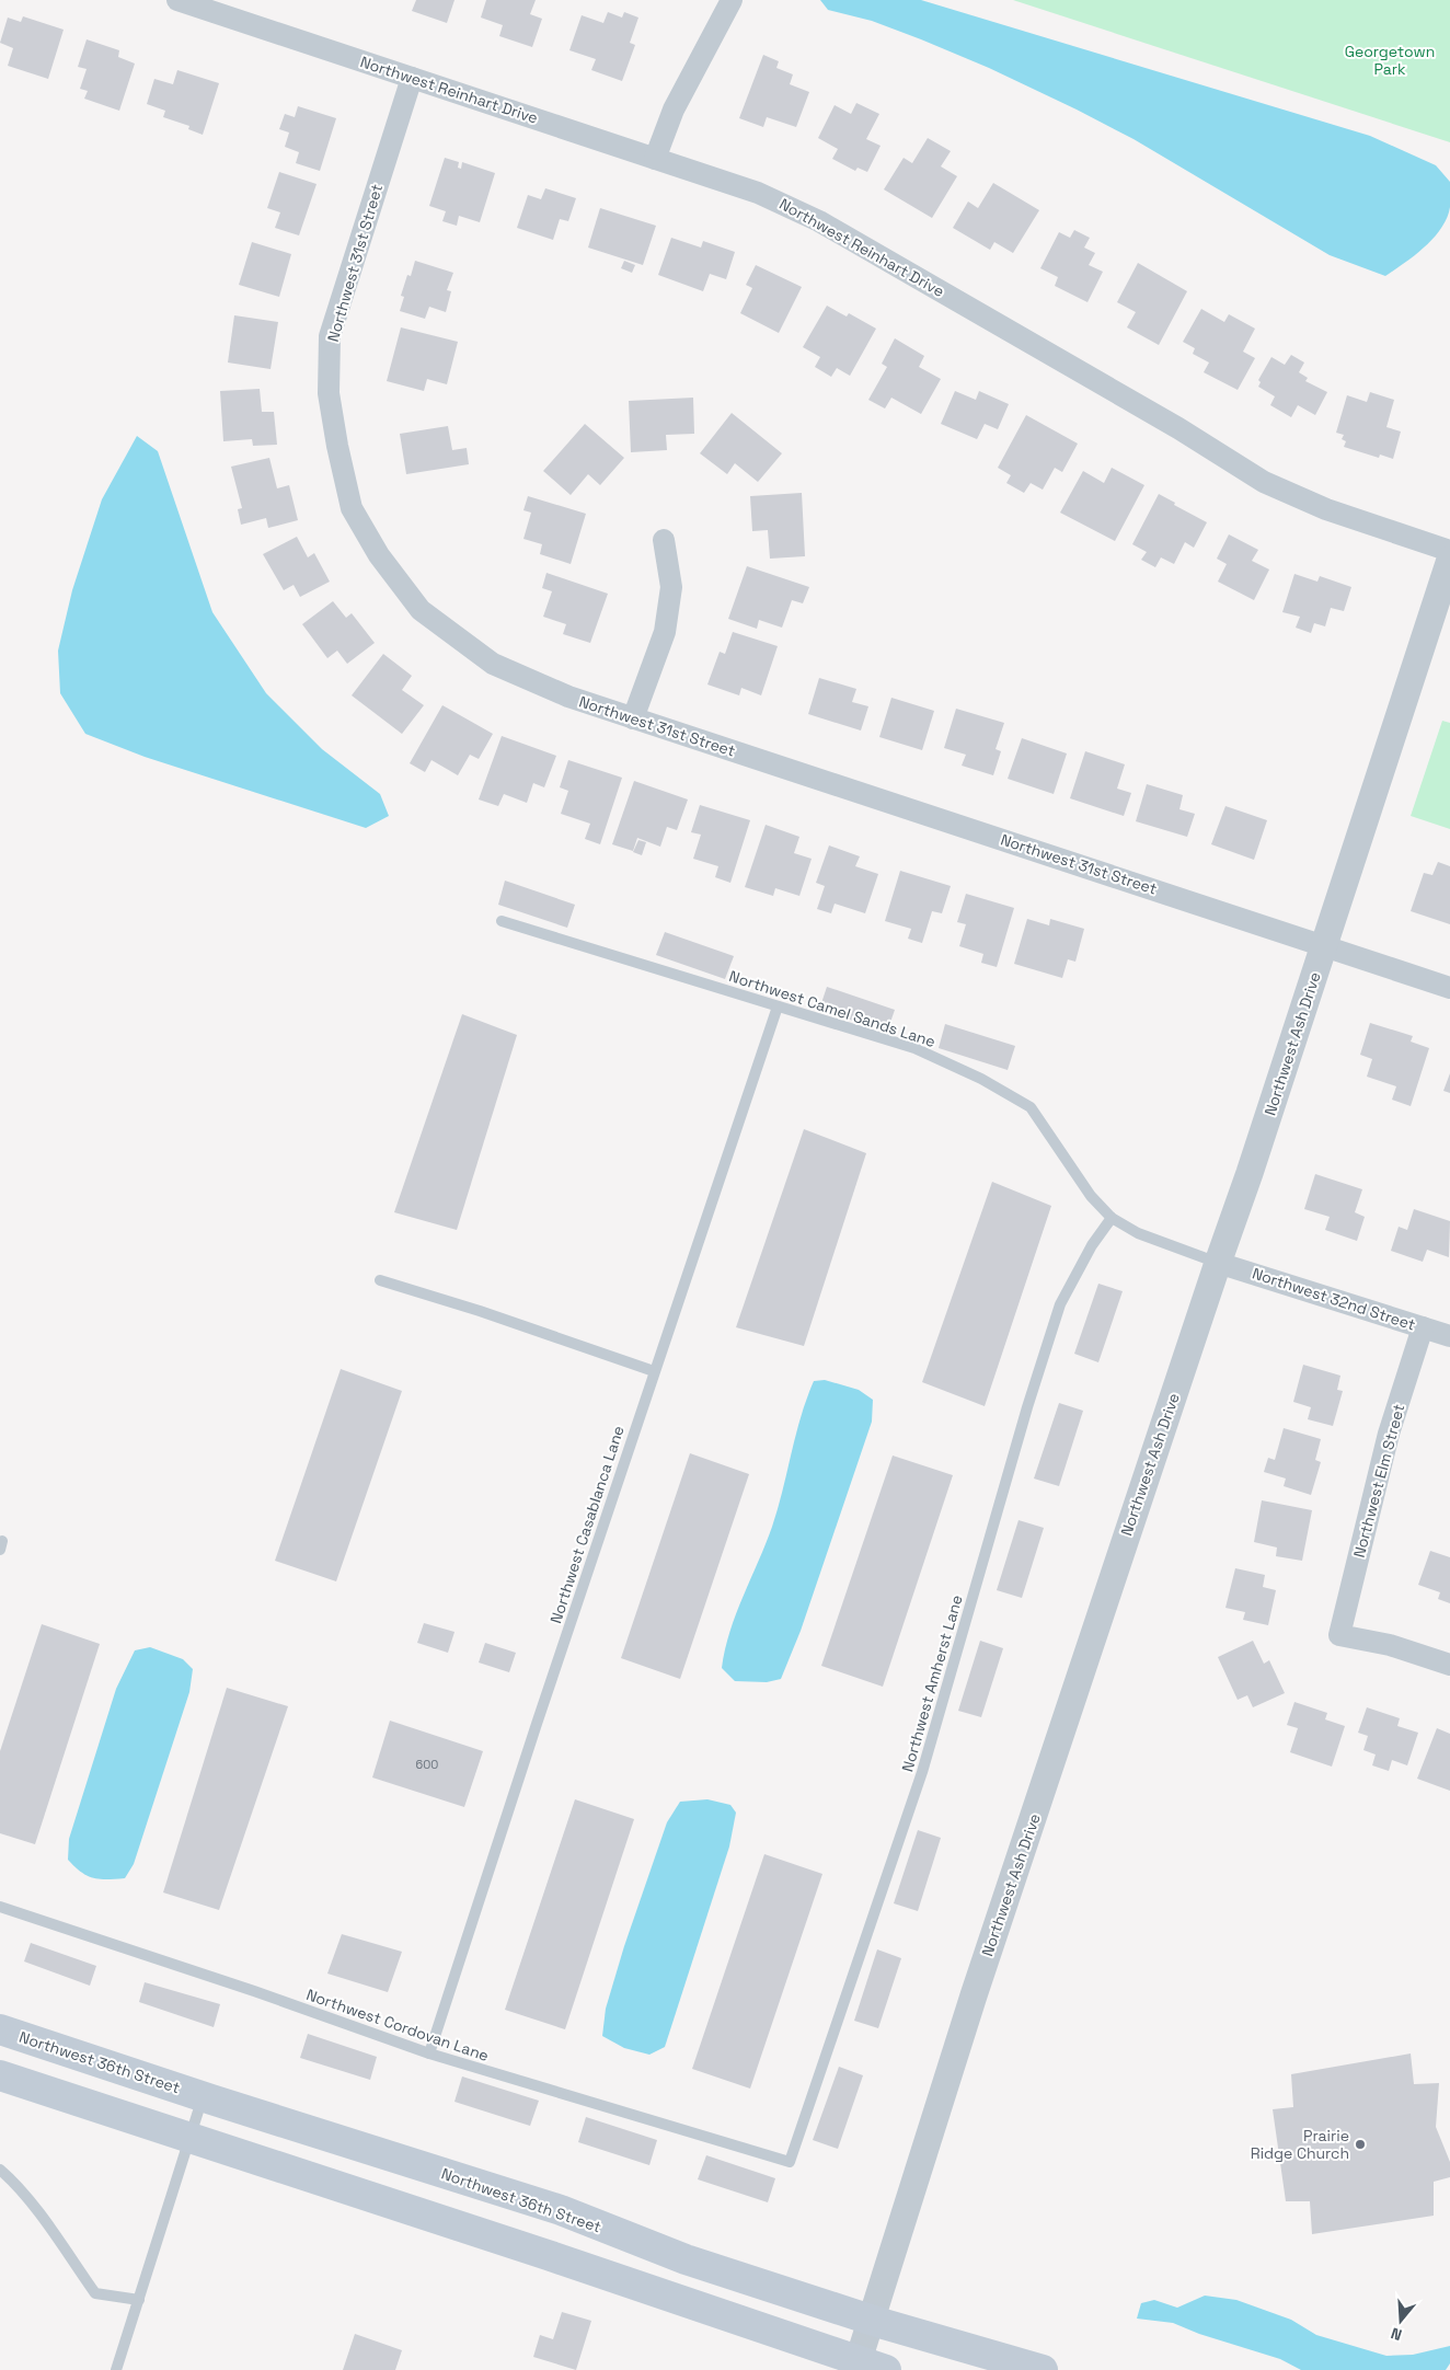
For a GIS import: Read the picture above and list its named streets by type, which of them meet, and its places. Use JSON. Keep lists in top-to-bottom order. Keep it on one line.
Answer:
{"streets":{"main road":["Northwest 36th Street"],"street":["Northwest Reinhart Drive","Northwest 31st Street","Northwest Ash Drive","Northwest 32nd Street","Northwest Elm Street"],"lane":["Northwest Camel Sands Lane","Northwest Casablanca Lane","Northwest Amherst Lane","Northwest Cordovan Lane"]},"crossings":[["Northwest Reinhart Drive","Northwest 31st Street"],["Northwest 31st Street","Northwest Ash Drive"],["Northwest Camel Sands Lane","Northwest Ash Drive"],["Northwest Camel Sands Lane","Northwest 32nd Street"],["Northwest Camel Sands Lane","Northwest Casablanca Lane"],["Northwest Camel Sands Lane","Northwest Amherst Lane"],["Northwest Ash Drive","Northwest 32nd Street"],["Northwest Ash Drive","Northwest 36th Street"],["Northwest 32nd Street","Northwest Elm Street"],["Northwest Casablanca Lane","Northwest Cordovan Lane"],["Northwest Amherst Lane","Northwest Cordovan Lane"]],"parks":["Georgetown Park"],"places":["Prairie Ridge Church"],"house_numbers":["600"],"north":"bottom"}
